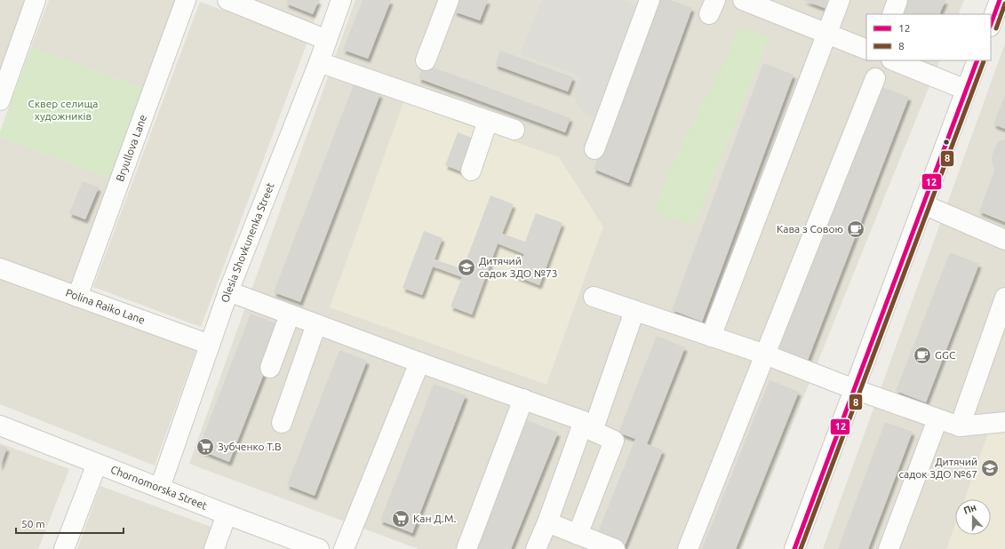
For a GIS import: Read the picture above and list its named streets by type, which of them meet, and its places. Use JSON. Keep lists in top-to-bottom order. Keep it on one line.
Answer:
{"streets":{"street":["Bryullova Lane","Olesia Shovkunenka Street","Polina Raiko Lane","Chornomorska Street"]},"crossings":[["Bryullova Lane","Polina Raiko Lane"],["Olesia Shovkunenka Street","Polina Raiko Lane"],["Olesia Shovkunenka Street","Chornomorska Street"]],"parks":["Сквер селища художників"],"places":{"cafe":["Кава з Совою","GGC"],"school or university":["Дитячий садок ЗДО №73","Дитячий садок ЗДО №67"],"supermarket":["Зубченко Т.В","Кан Д.М."]},"lines":["transit line 12","transit line 8"],"legend":["12","8"],"scale_bar":"50 m","north":"top"}
